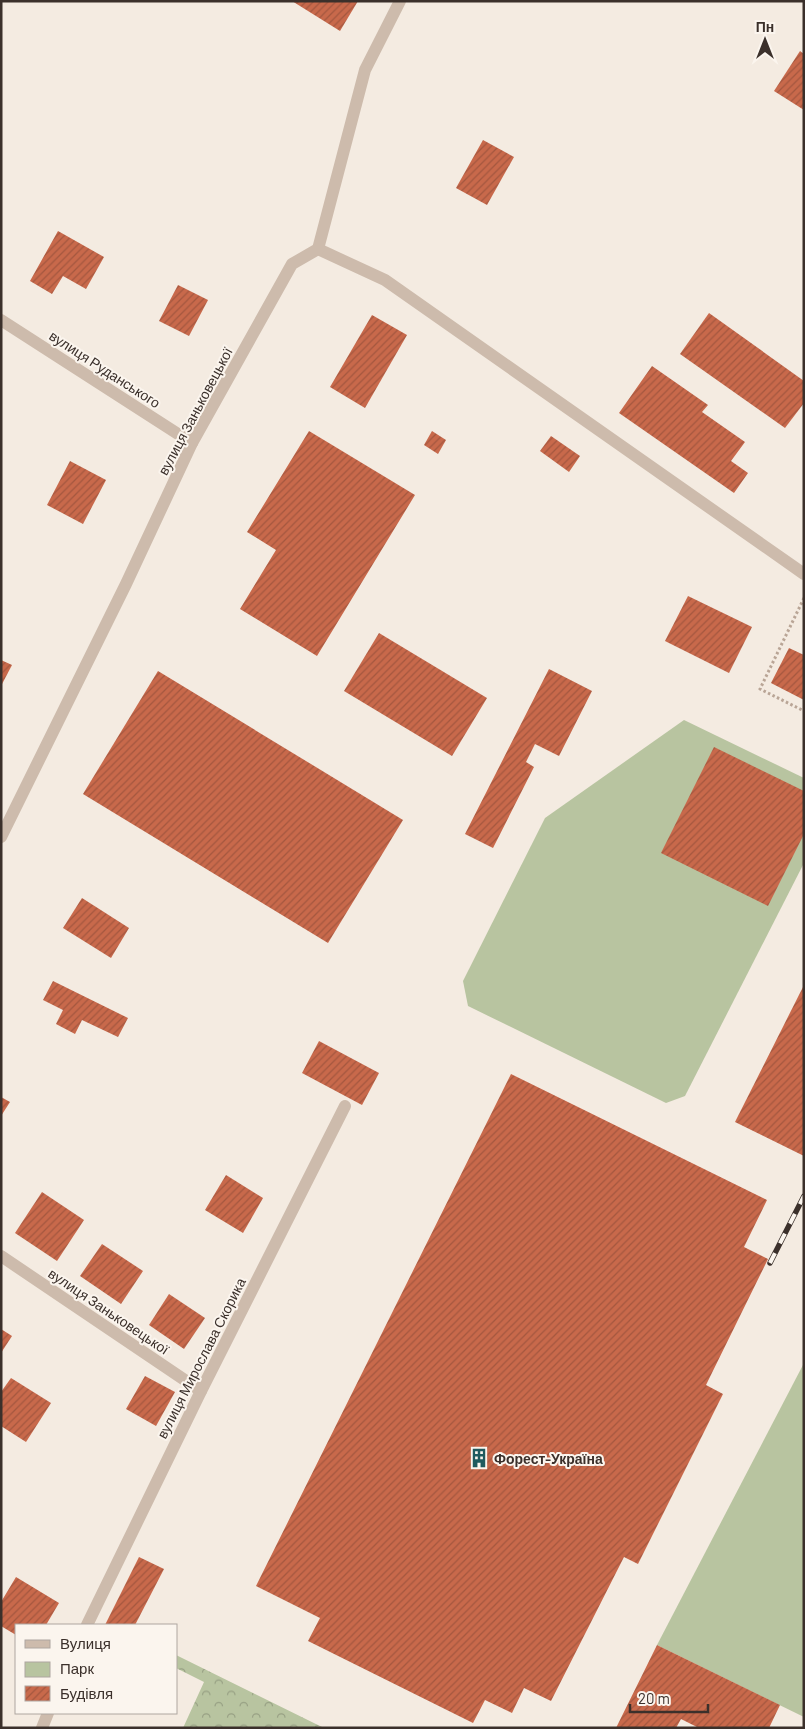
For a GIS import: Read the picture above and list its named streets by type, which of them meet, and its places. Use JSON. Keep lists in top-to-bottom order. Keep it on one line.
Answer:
{"streets":{"street":["вулиця Руданського","вулиця Заньковецької","вулиця Мирослава Скорика"]},"crossings":[["вулиця Руданського","вулиця Заньковецької"],["вулиця Заньковецької","вулиця Мирослава Скорика"]],"places":{"building":["Форест-Україна"]},"legend":["Вулиця","Парк","Будівля"],"scale_bar":"20 m","north":"top"}
